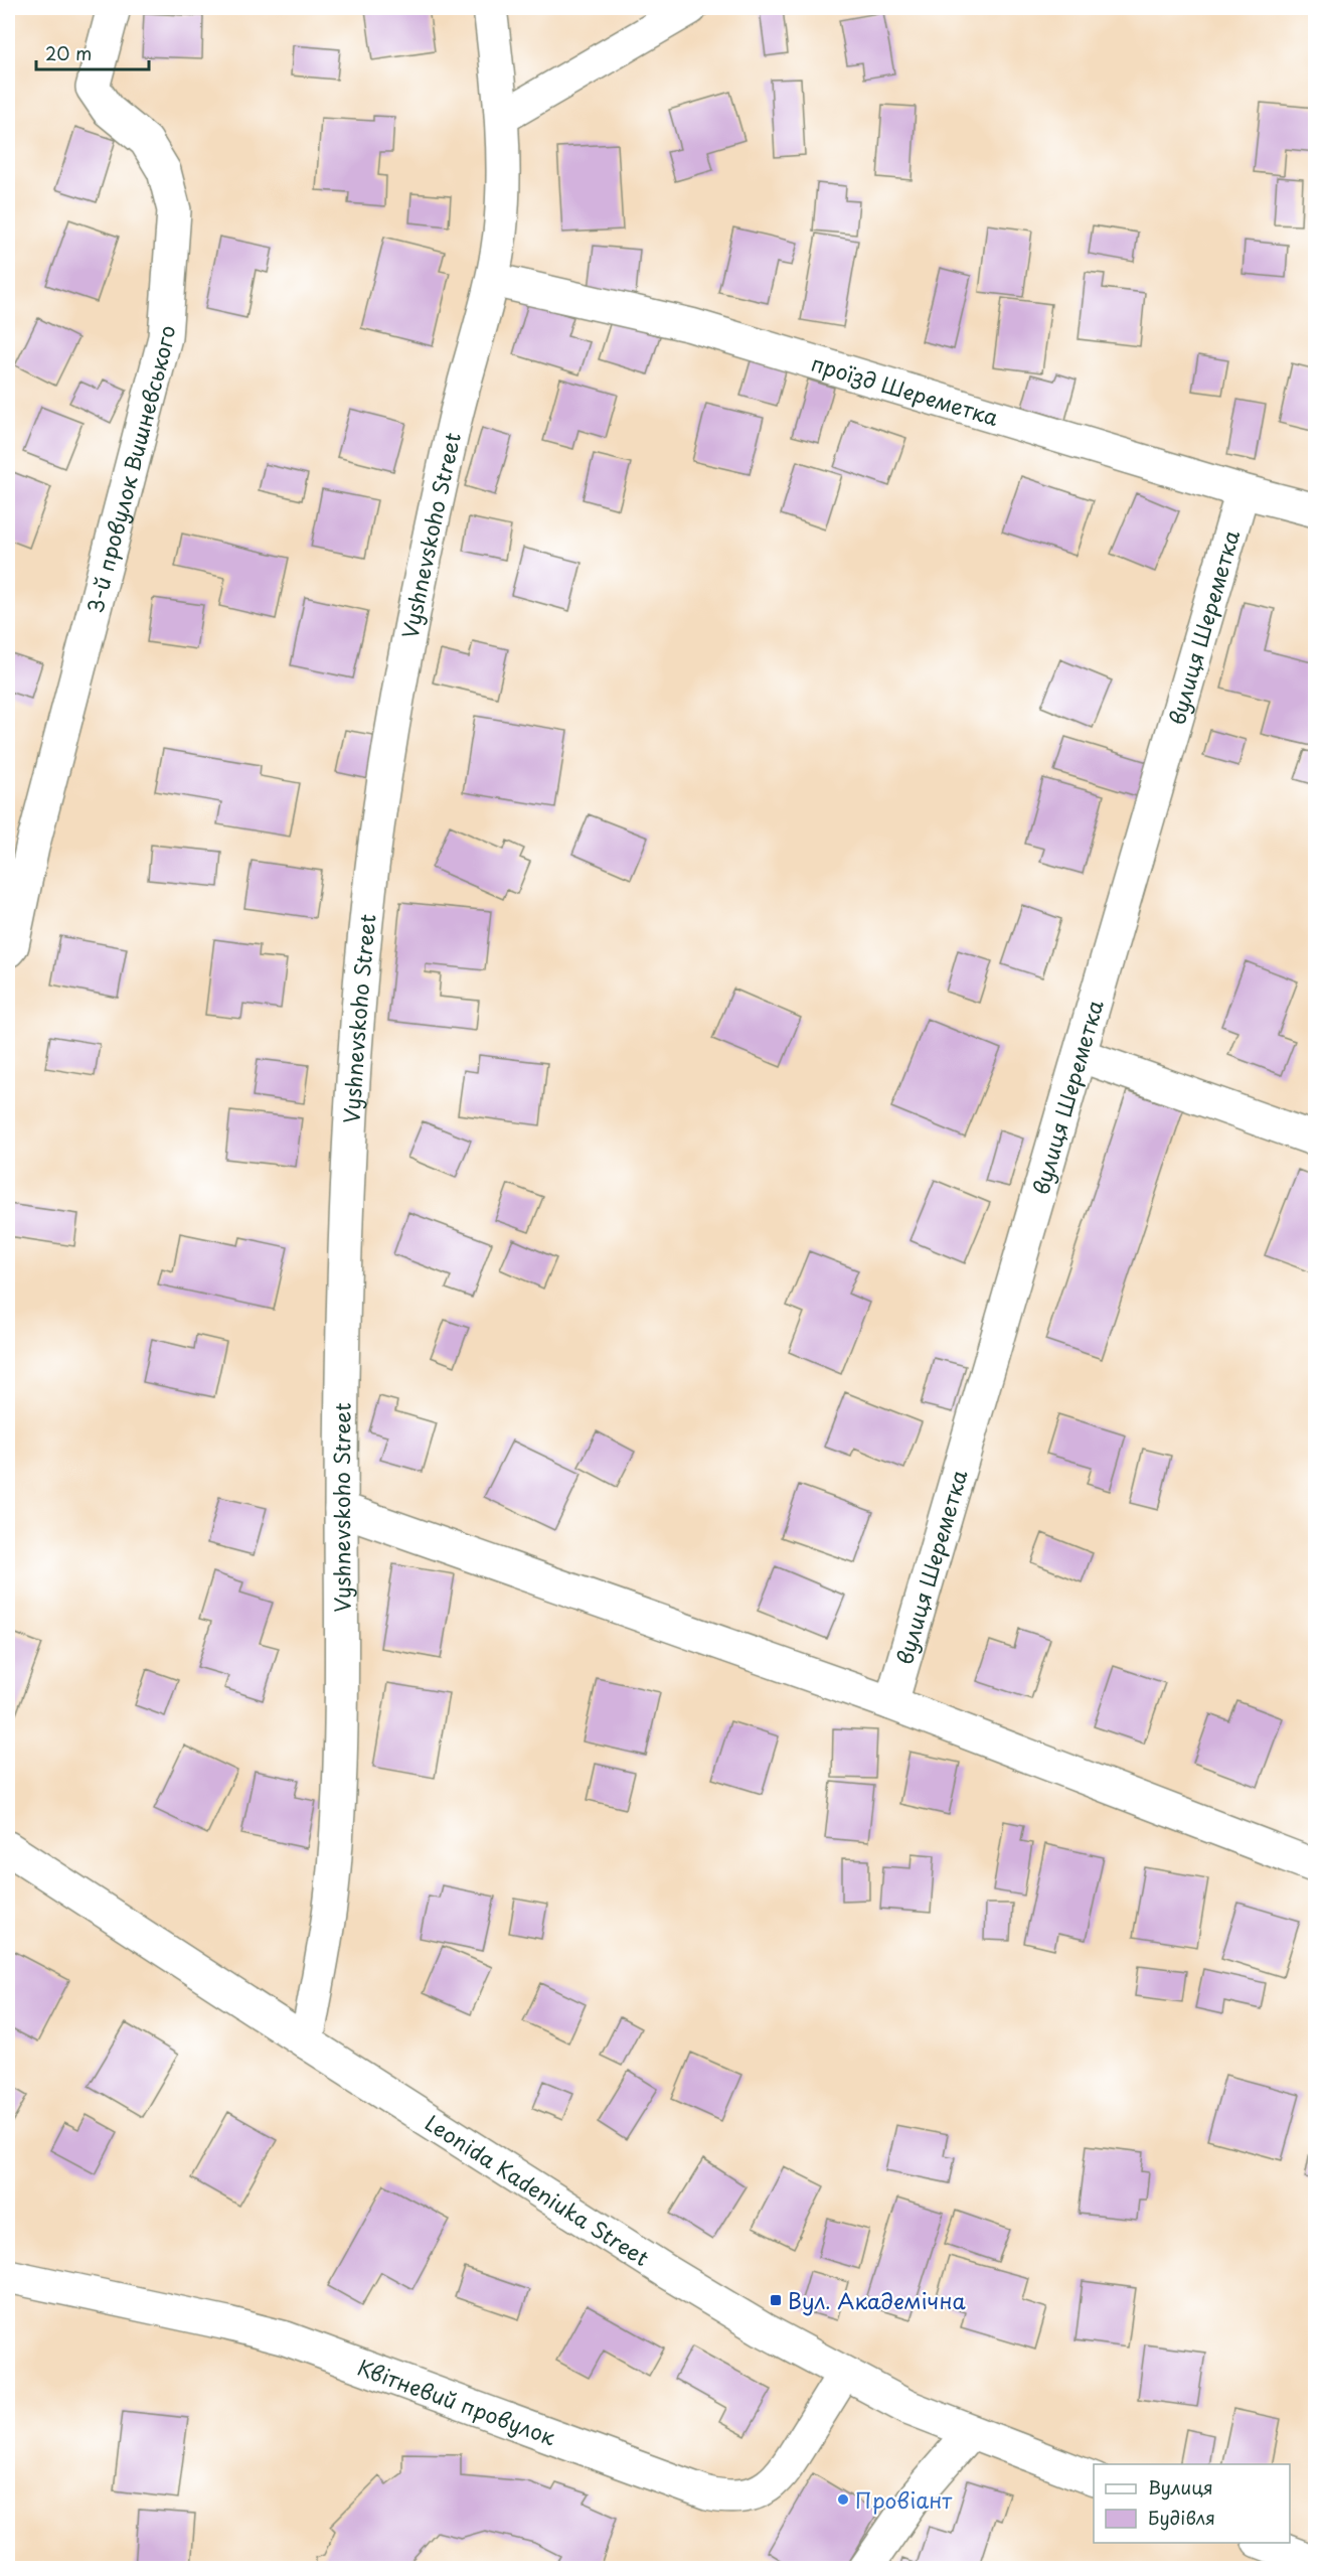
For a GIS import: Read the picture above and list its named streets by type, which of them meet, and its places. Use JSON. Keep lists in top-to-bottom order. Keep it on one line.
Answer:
{"streets":{"street":["проїзд Шереметка","3-й провулок Вишневського","Vyshnevskoho Street","вулиця Шереметка","Leonida Kadeniuka Street","Квітневий провулок"]},"crossings":[["проїзд Шереметка","Vyshnevskoho Street"],["проїзд Шереметка","вулиця Шереметка"],["Vyshnevskoho Street","Leonida Kadeniuka Street"],["Leonida Kadeniuka Street","Квітневий провулок"]],"places":{"transit":["Вул. Академічна"],"other":["Провіант"]},"legend":["Вулиця","Будівля"],"scale_bar":"20 m"}
